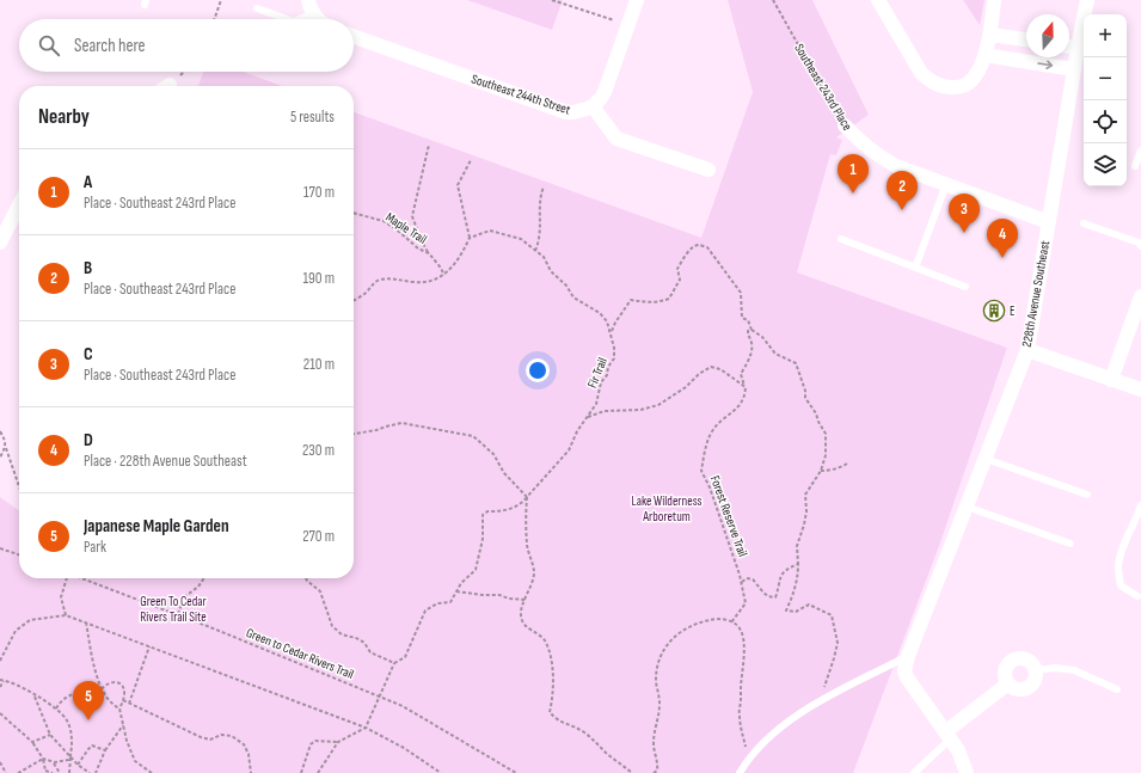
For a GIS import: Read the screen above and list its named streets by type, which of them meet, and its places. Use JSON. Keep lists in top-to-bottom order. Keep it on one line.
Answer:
{"streets":{"street":["Southeast 243rd Place","Southeast 244th Street","228th Avenue Southeast"],"path":["Maple Trail","Fir Trail","Forest Reserve Trail","Green to Cedar Rivers Trail"]},"crossings":[["Southeast 243rd Place","228th Avenue Southeast"]],"parks":["Lake Wilderness Arboretum","Green To Cedar Rivers Trail Site"],"places":{"building":["E"]},"north":"top","page":{"map_buttons":["+","−"],"search":"Search here","heading":["Nearby","5 results"],"list":[{"mark":"1","name":"A","note":"Place · Southeast 243rd Place","value":"170 m"},{"mark":"2","name":"B","note":"Place · Southeast 243rd Place","value":"190 m"},{"mark":"3","name":"C","note":"Place · Southeast 243rd Place","value":"210 m"},{"mark":"4","name":"D","note":"Place · 228th Avenue Southeast","value":"230 m"},{"mark":"5","name":"Japanese Maple Garden","note":"Park","value":"270 m"}],"pins":["1","2","3","4","5"]}}
